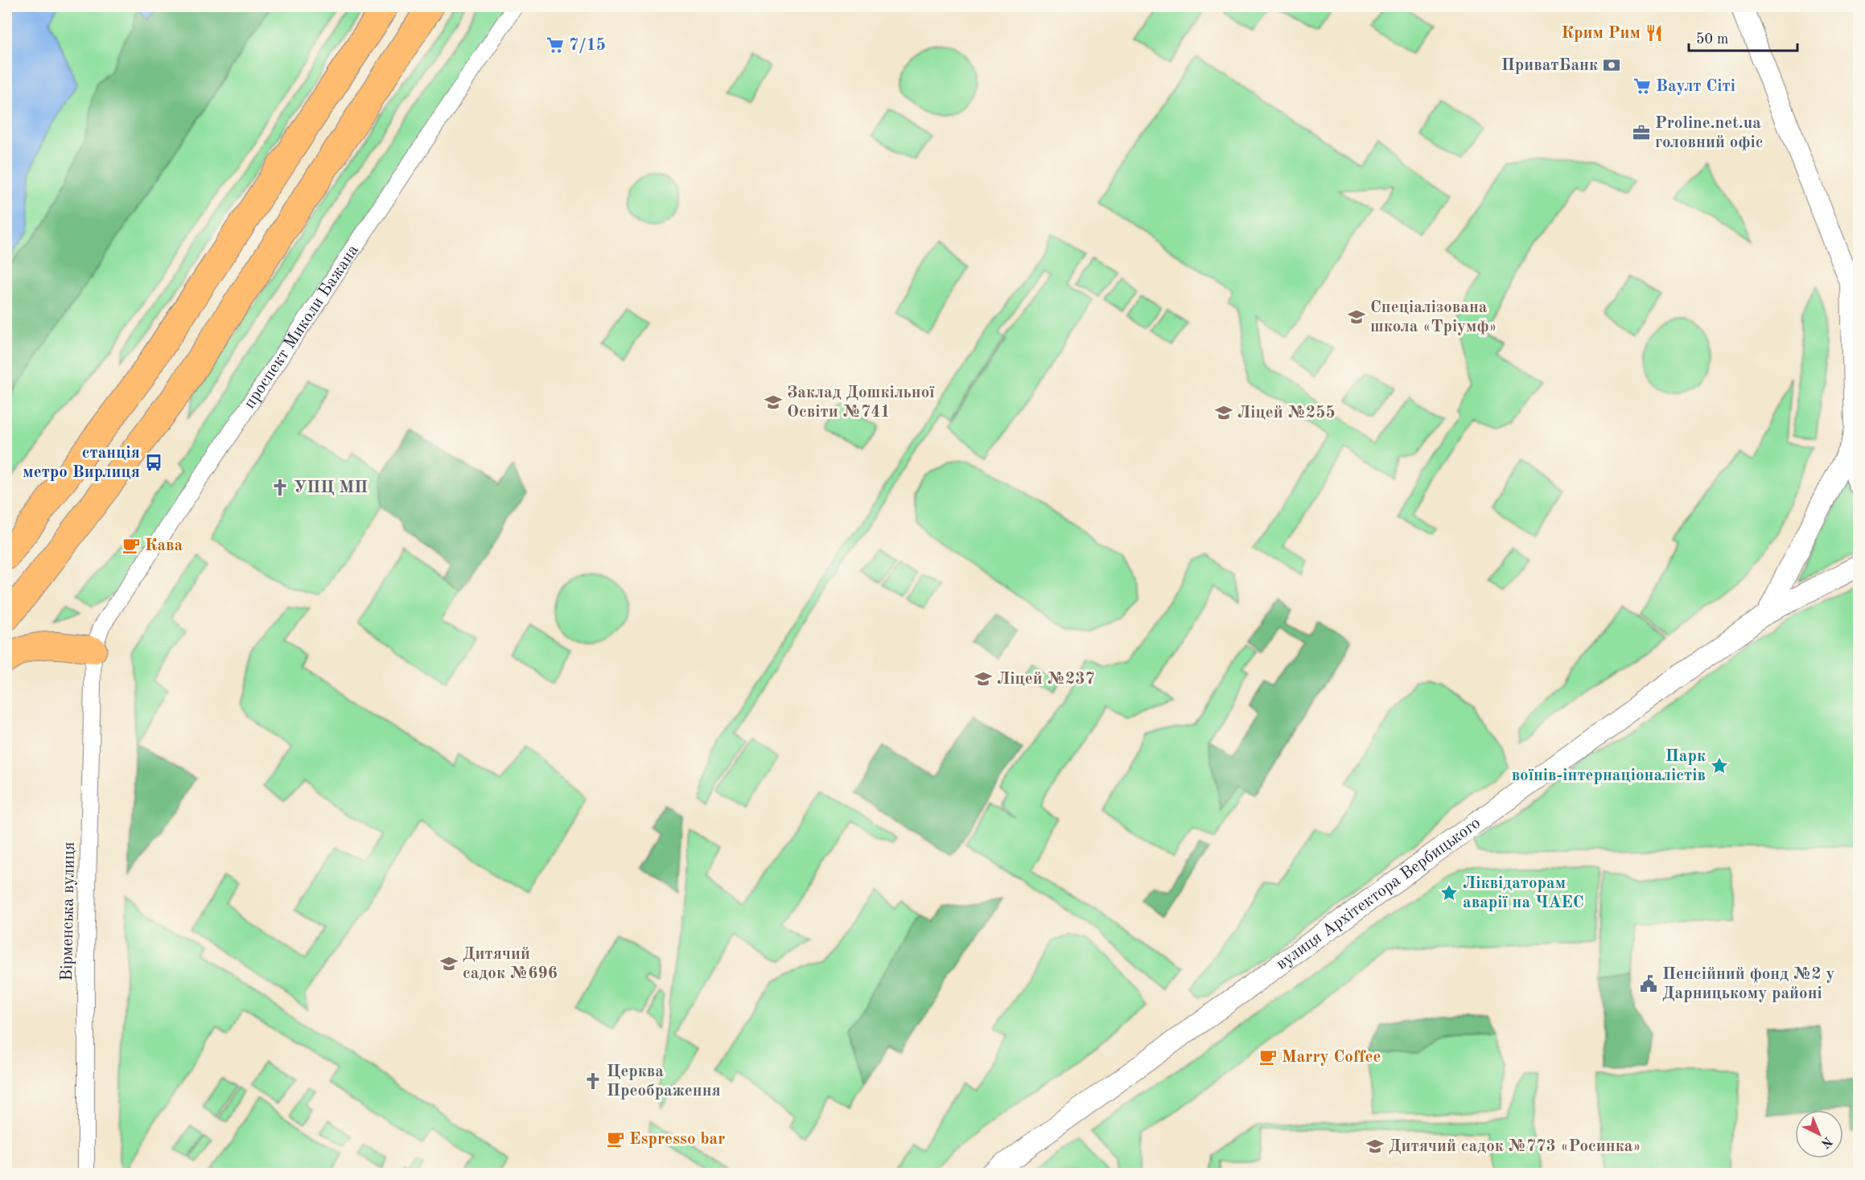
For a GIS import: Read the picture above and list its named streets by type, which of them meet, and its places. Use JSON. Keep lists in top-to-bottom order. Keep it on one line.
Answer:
{"streets":{"street":["проспект Миколи Бажана","вулиця Архітектора Вербицького","Вірменська вулиця"]},"crossings":[["проспект Миколи Бажана","Вірменська вулиця"]],"places":{"restaurant":["Крим Рим"],"supermarket":["7/15","Ваулт Сіті"],"bank":["ПриватБанк"],"office":["Proline.net.ua головний офіс"],"school or university":["Спеціалізована школа «Тріумф»","Заклад Дошкільної Освіти №741","Ліцей №255","Ліцей №237","Дитячий садок №696","Дитячий садок №773 «Росинка»"],"bus stop":["станція метро Вирлиця"],"church":["УПЦ МП","Церква Преображення"],"cafe":["Кава","Marry Coffee","Espresso bar"],"place":["Парк воїнів-інтернаціоналістів","Ліквідаторам аварії на ЧАЕС"],"public building":["Пенсійний фонд №2 у Дарницькому районі"]},"scale_bar":"50 m","north":"bottom right"}
